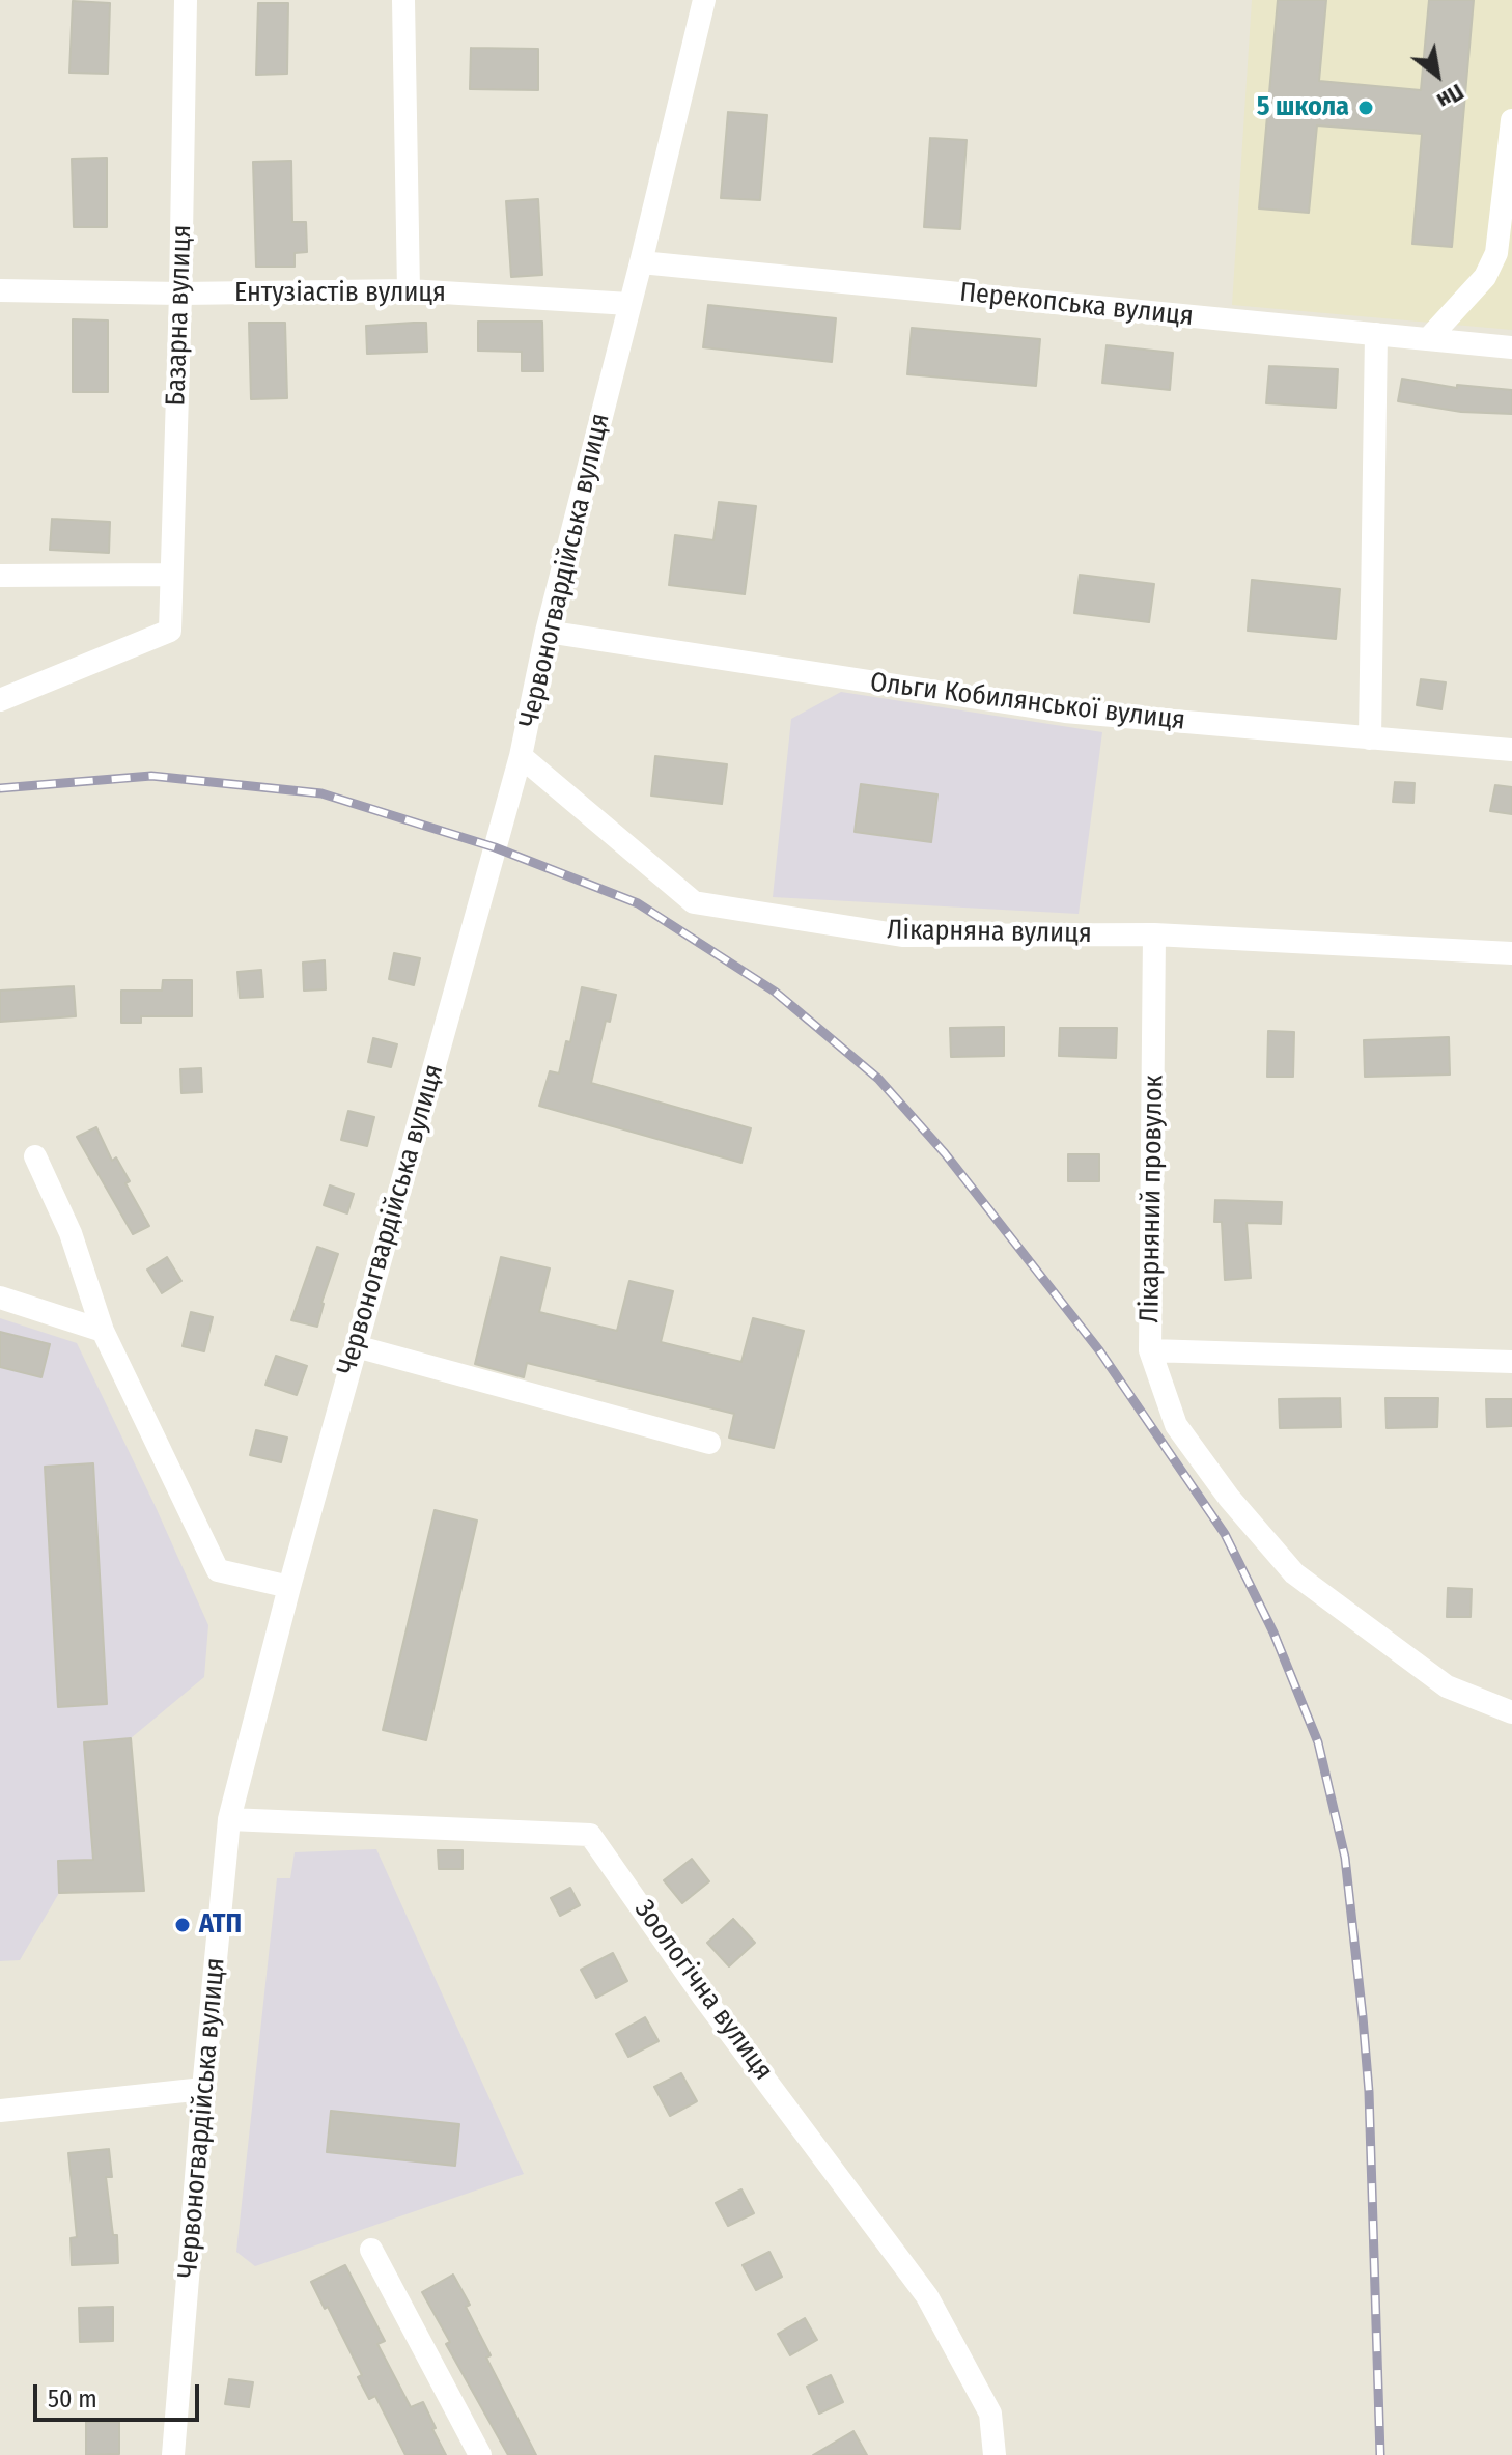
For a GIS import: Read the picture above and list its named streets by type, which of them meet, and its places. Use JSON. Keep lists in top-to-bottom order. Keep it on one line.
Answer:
{"streets":{"street":["Ентузіастів вулиця","Перекопська вулиця","Базарна вулиця","Червоногвардійська вулиця","Ольги Кобилянської вулиця","Лікарняна вулиця","Лікарняний провулок","Зоологічна вулиця"]},"crossings":[["Ентузіастів вулиця","Базарна вулиця"],["Ентузіастів вулиця","Червоногвардійська вулиця"],["Перекопська вулиця","Червоногвардійська вулиця"],["Червоногвардійська вулиця","Ольги Кобилянської вулиця"],["Червоногвардійська вулиця","Лікарняна вулиця"],["Червоногвардійська вулиця","Зоологічна вулиця"],["Лікарняна вулиця","Лікарняний провулок"]],"places":["5 школа","АТП"],"scale_bar":"50 m","north":"bottom right"}
